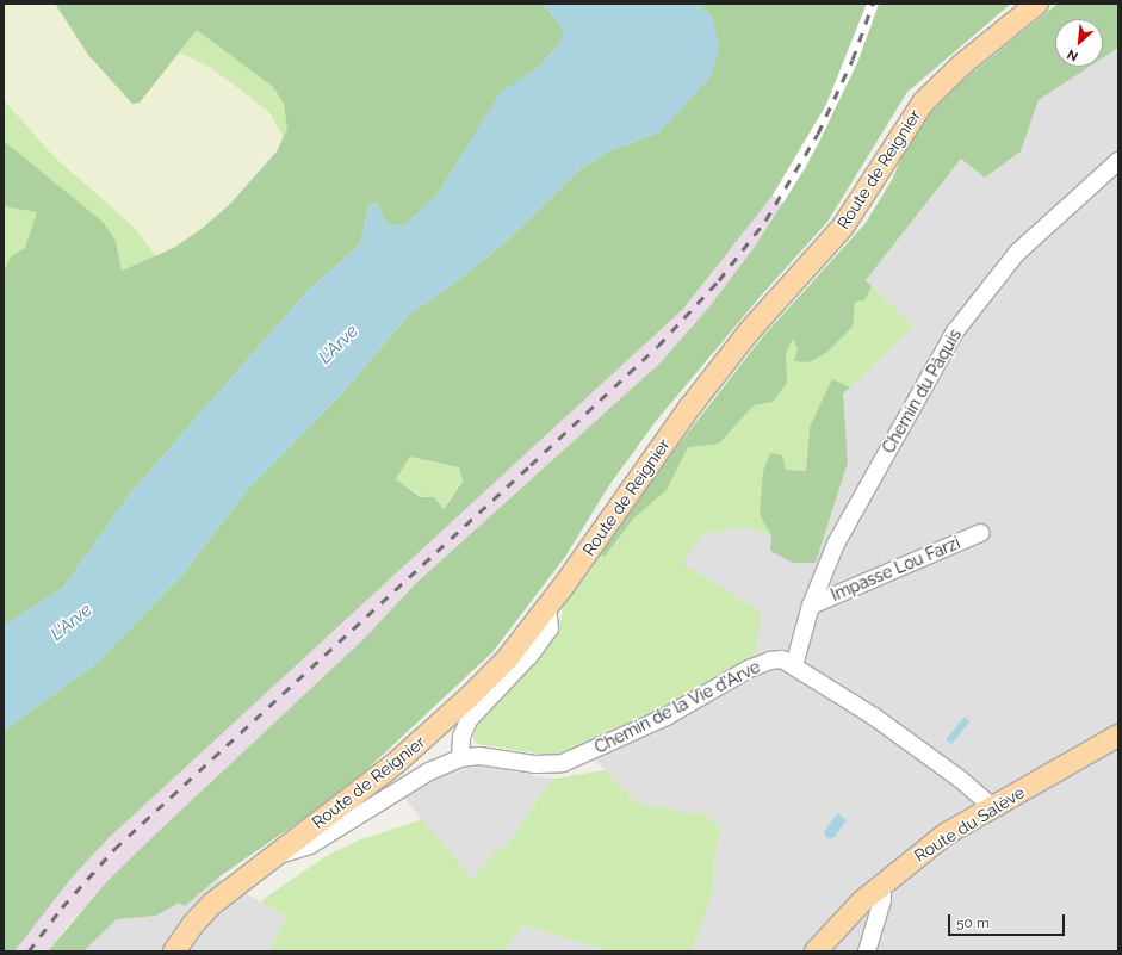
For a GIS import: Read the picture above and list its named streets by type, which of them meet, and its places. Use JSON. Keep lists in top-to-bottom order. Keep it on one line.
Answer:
{"streets":{"main road":["Route de Reignier","Route du Salève"],"street":["Chemin du Pâquis","Impasse Lou Farzi","Chemin de la Vie d'Arve"]},"crossings":[["Route de Reignier","Chemin de la Vie d'Arve"],["Chemin du Pâquis","Impasse Lou Farzi"],["Chemin du Pâquis","Chemin de la Vie d'Arve"],["Chemin de la Vie d'Arve","Route du Salève"]],"water":["L'Arve"],"scale_bar":"50 m","north":"bottom left"}
